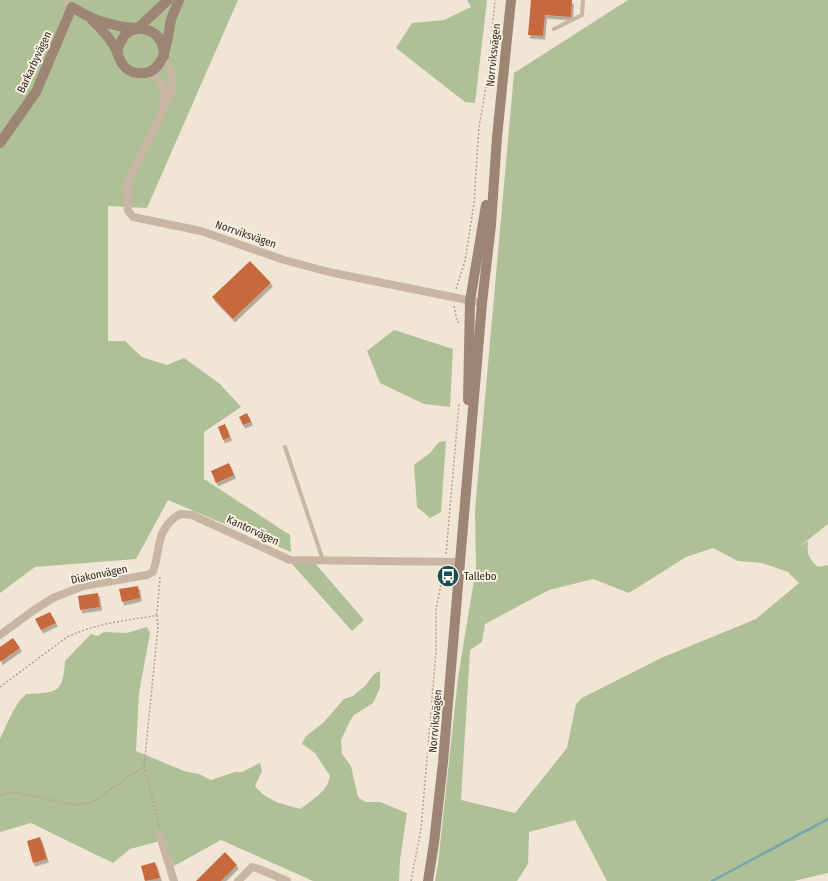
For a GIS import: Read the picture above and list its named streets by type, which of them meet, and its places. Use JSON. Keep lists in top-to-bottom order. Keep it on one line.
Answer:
{"streets":{"street":["Norrviksvägen","Barkarbyvägen","Kantorvägen","Diakonvägen"]},"crossings":[["Norrviksvägen","Barkarbyvägen"],["Kantorvägen","Diakonvägen"]],"places":{"bus stop":["Tallebo"]}}
